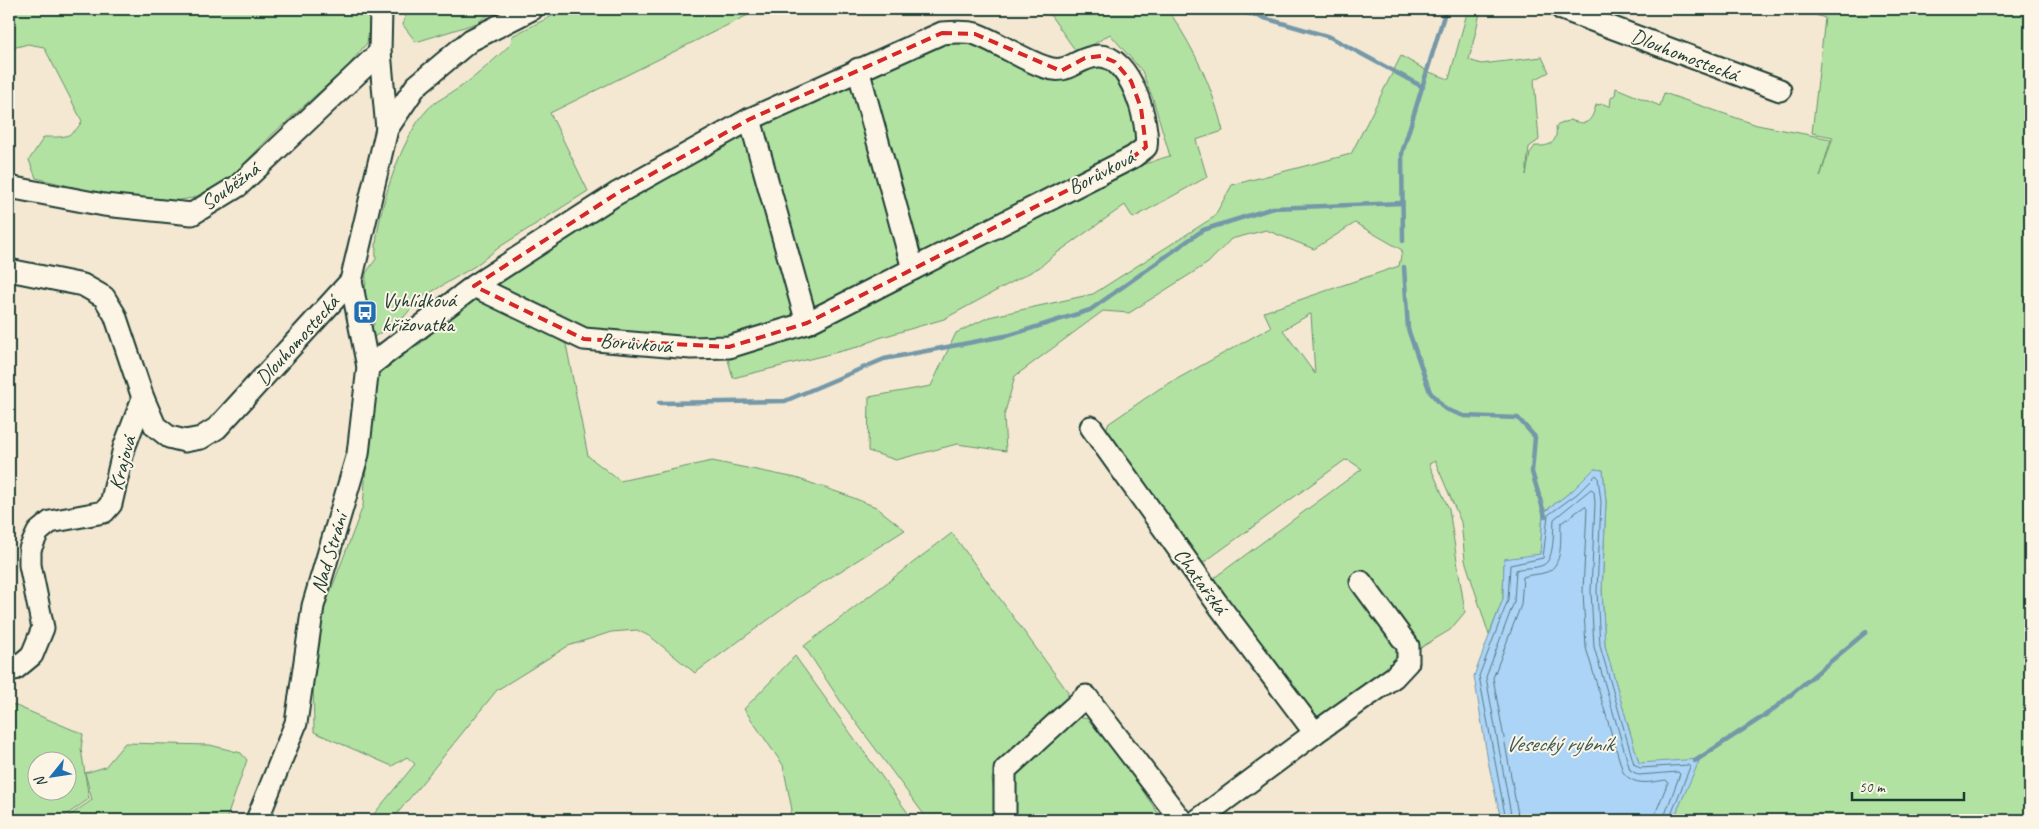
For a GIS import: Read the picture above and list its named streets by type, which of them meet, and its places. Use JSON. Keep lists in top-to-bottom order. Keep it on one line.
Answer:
{"streets":{"street":["Dlouhomostecká","Borůvková","Souběžná","Krajová","Nad Strání","Chatařská"]},"crossings":[["Dlouhomostecká","Krajová"],["Dlouhomostecká","Nad Strání"],["Borůvková","Nad Strání"]],"water":["Vesecký rybník"],"places":{"bus stop":["Vyhlídková křižovatka"]},"scale_bar":"50 m","north":"bottom left"}
